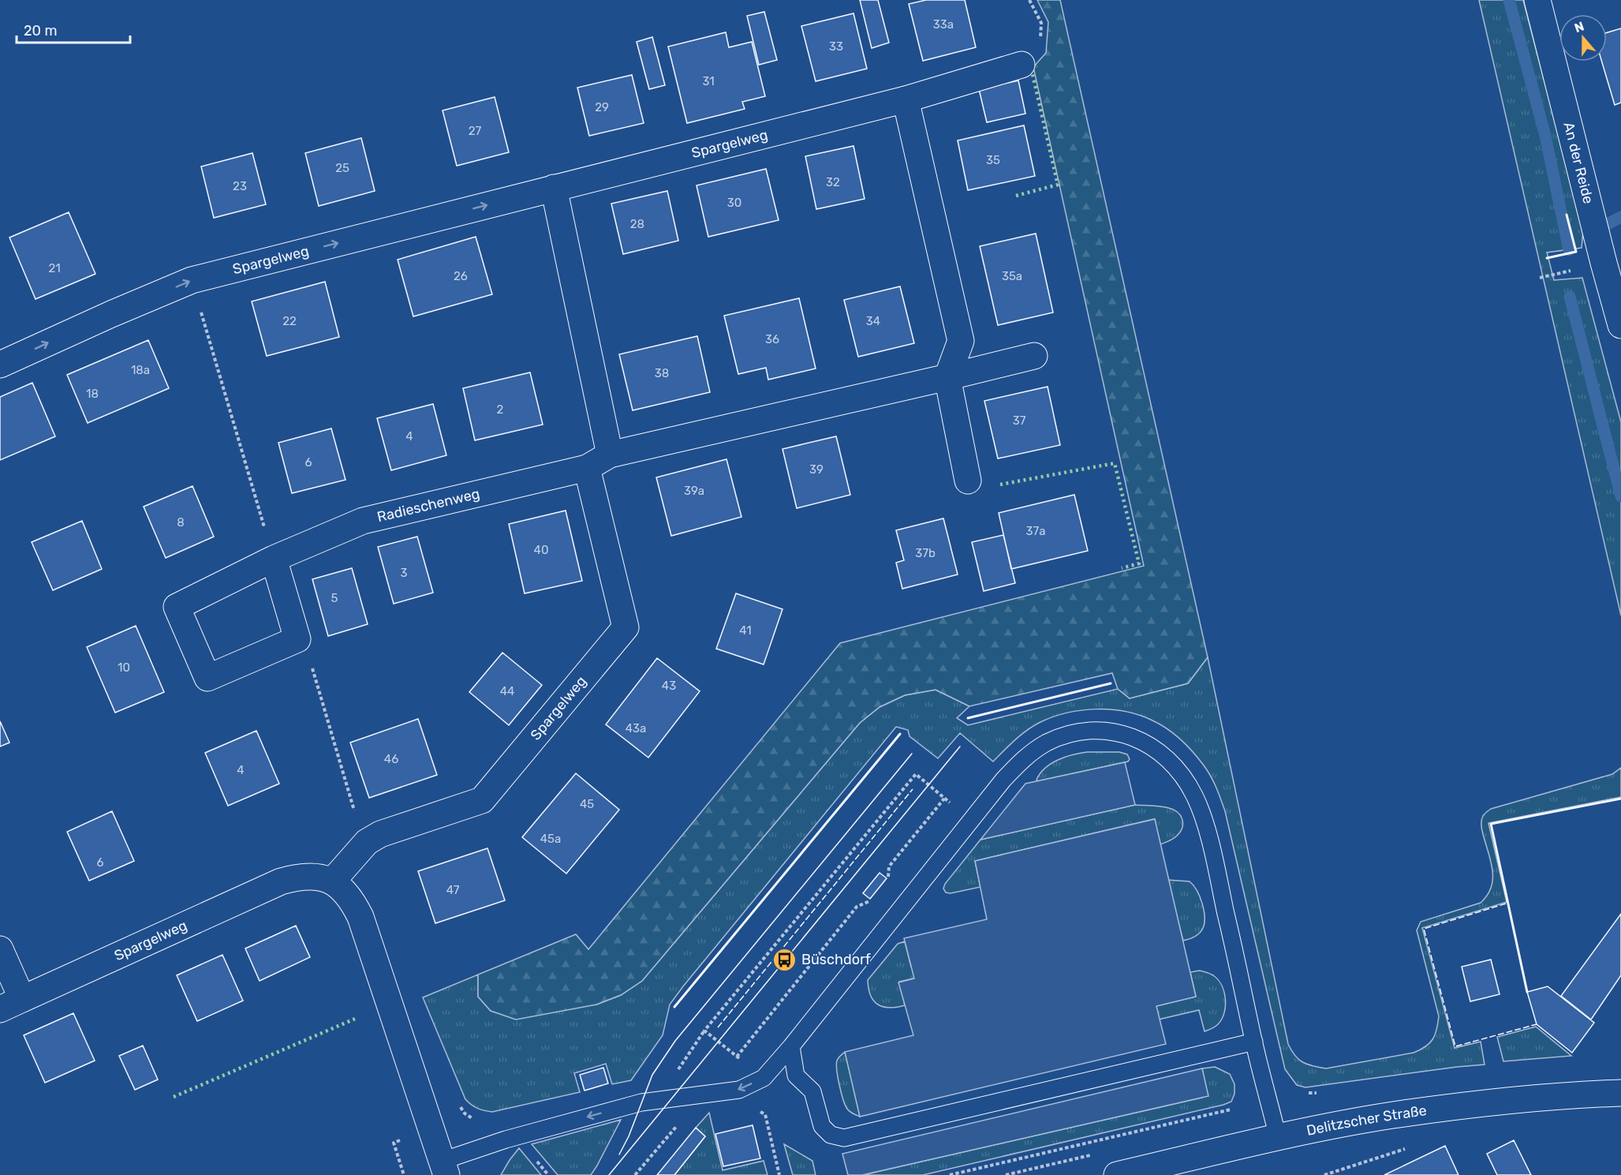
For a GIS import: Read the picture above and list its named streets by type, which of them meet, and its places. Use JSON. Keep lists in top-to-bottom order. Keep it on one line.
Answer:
{"streets":{"street":["Spargelweg","An der Reide","Radieschenweg","Delitzscher Straße"]},"crossings":[["Spargelweg","Radieschenweg"]],"places":{"bus stop":["Büschdorf"]},"house_numbers":["33a","33","31","29","27","35","25","32","23","30","28","21","26","35a","22","34","36","18a","38","18","2","37","4","6","39","39a","8","37a","40","37b","3","5","41","10","43","44","43a","46","4","45","45a","6","47"],"scale_bar":"20 m","north":"top"}
